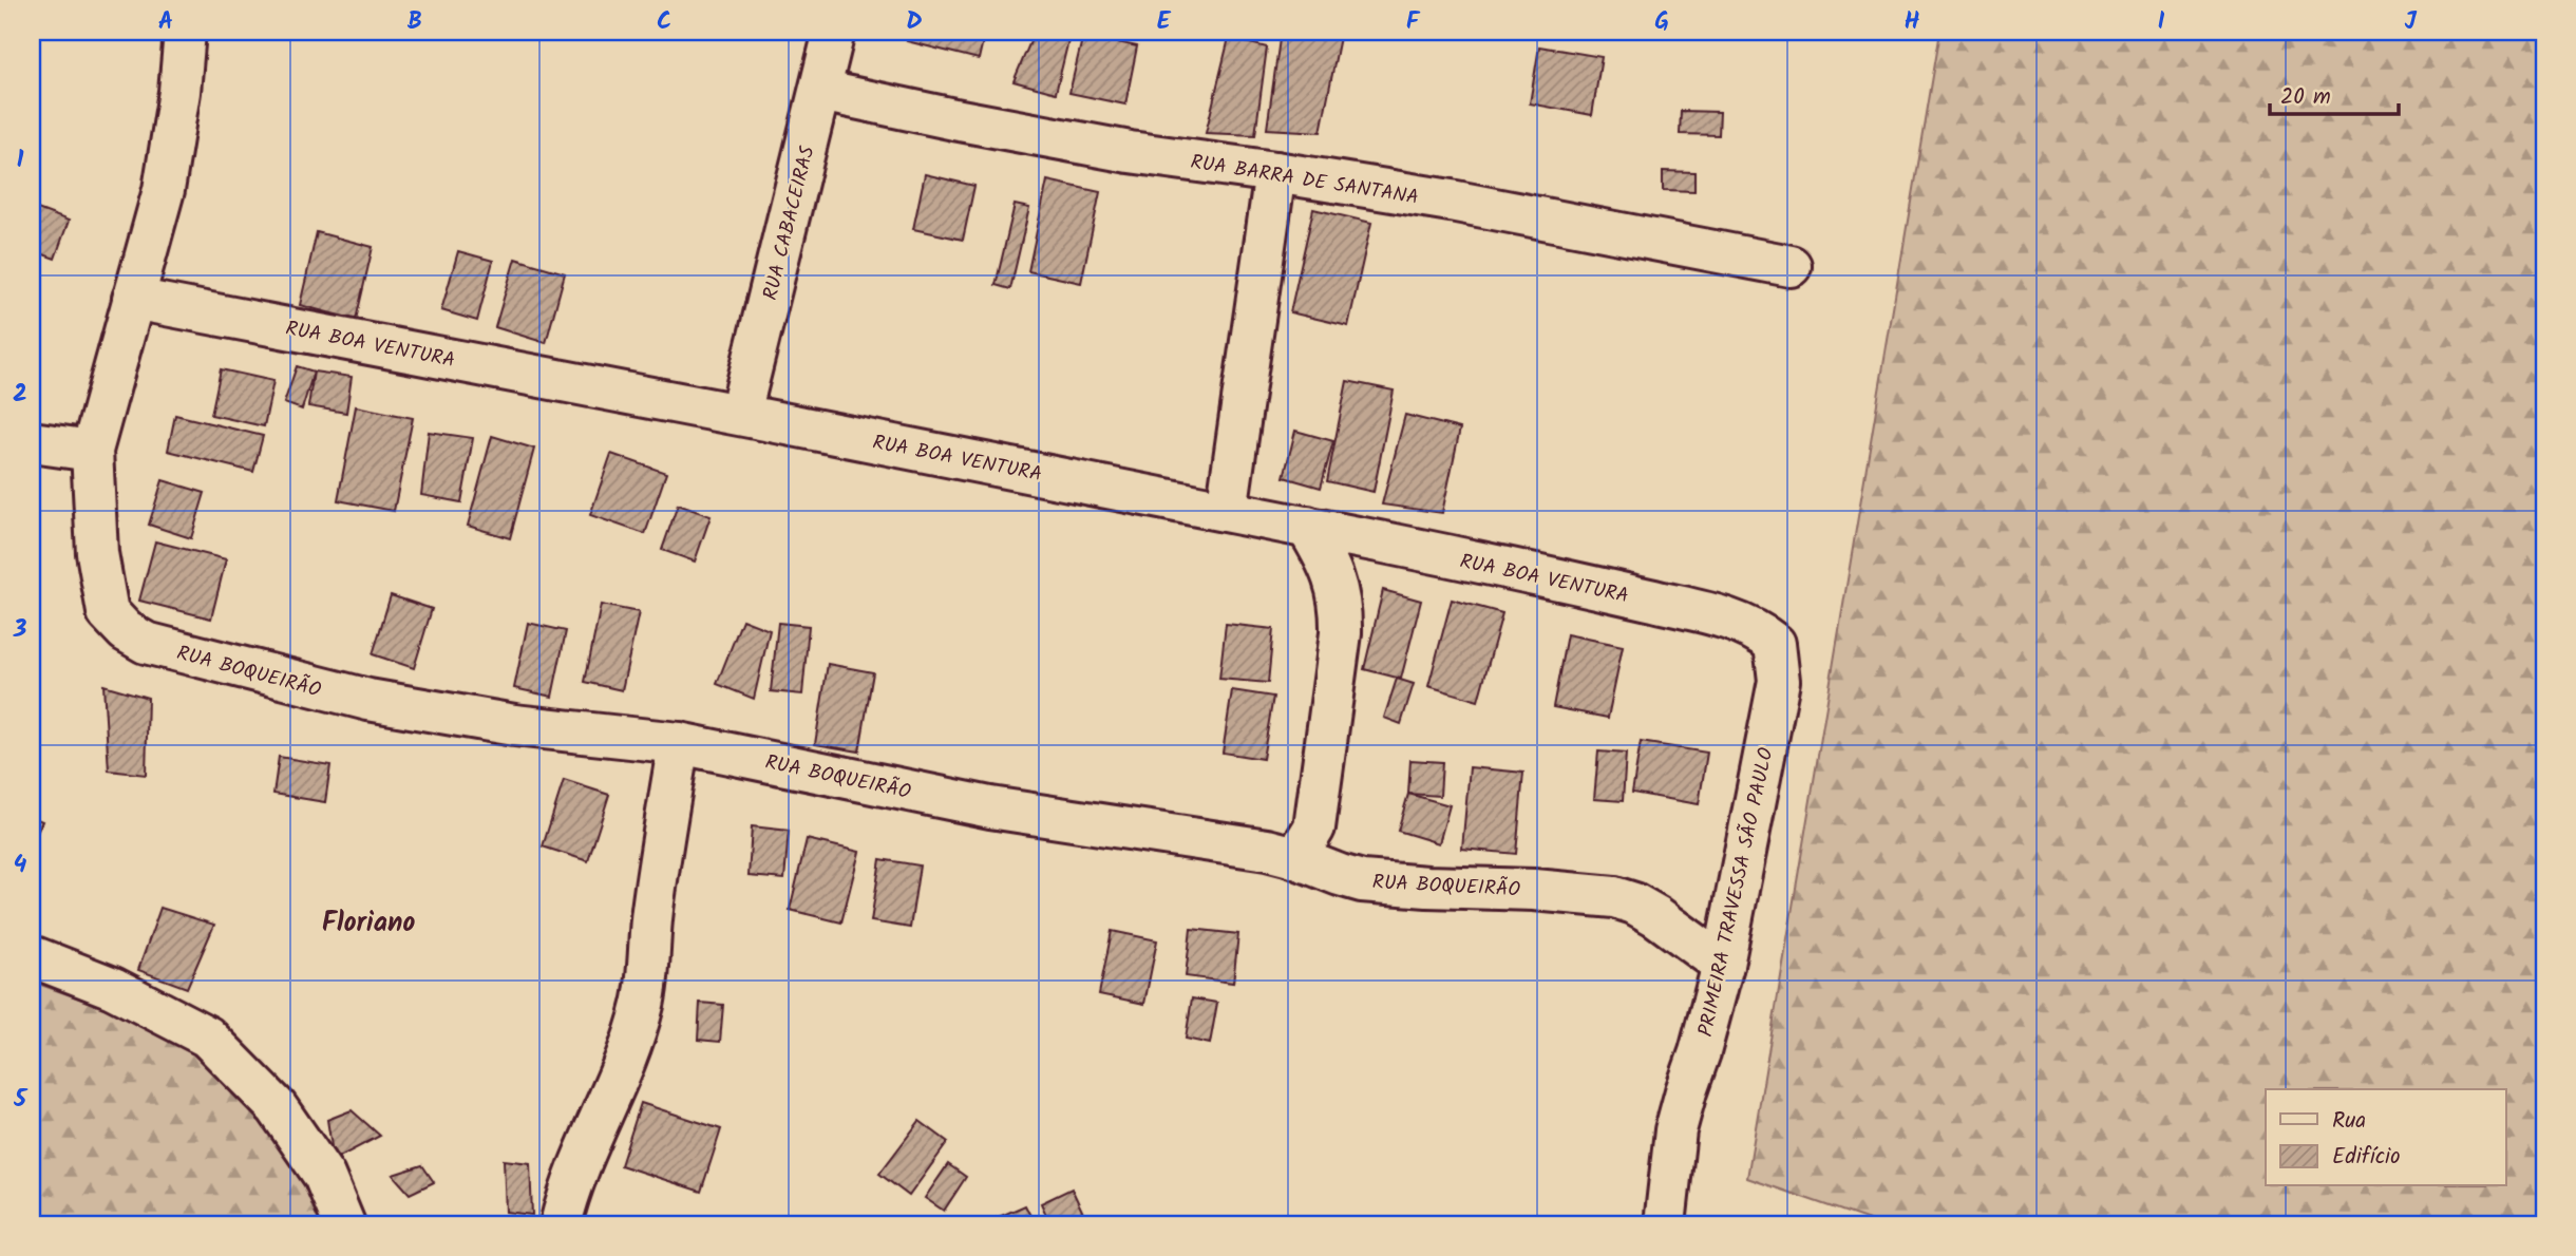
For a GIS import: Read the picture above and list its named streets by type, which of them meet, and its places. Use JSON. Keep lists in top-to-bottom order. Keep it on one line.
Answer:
{"streets":{"street":["RUA BARRA DE SANTANA","RUA CABACEIRAS","RUA BOA VENTURA","RUA BOQUEIRÃO","PRIMEIRA TRAVESSA SÃO PAULO"]},"crossings":[["RUA BARRA DE SANTANA","RUA CABACEIRAS"],["RUA CABACEIRAS","RUA BOA VENTURA"],["RUA BOA VENTURA","RUA BOQUEIRÃO"],["RUA BOA VENTURA","PRIMEIRA TRAVESSA SÃO PAULO"],["RUA BOQUEIRÃO","PRIMEIRA TRAVESSA SÃO PAULO"]],"districts":["Floriano"],"legend":["Rua","Edifício"],"scale_bar":"20 m","grid":{"columns":["A","B","C","D","E","F","G","H","I","J"],"rows":["1","2","3","4","5"]}}
